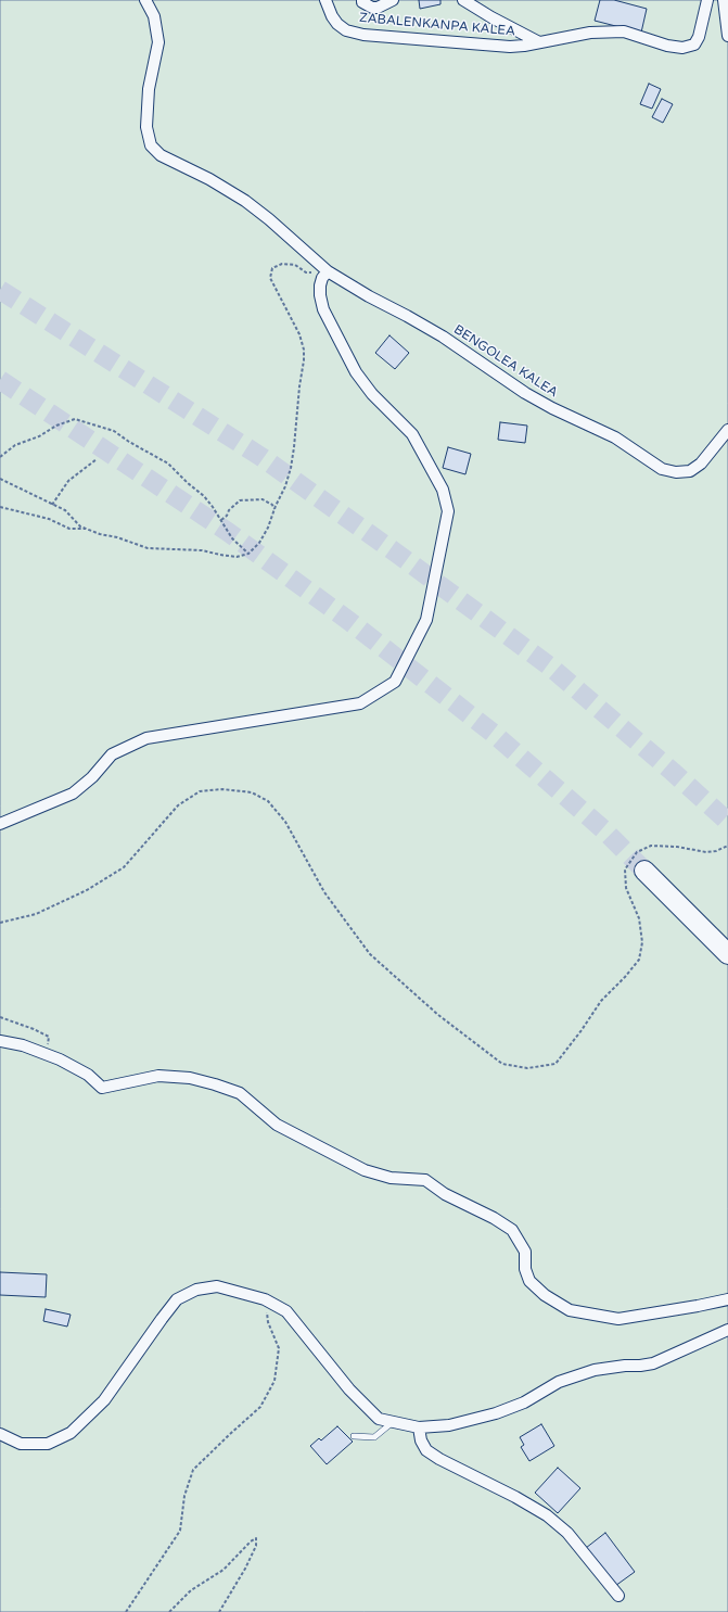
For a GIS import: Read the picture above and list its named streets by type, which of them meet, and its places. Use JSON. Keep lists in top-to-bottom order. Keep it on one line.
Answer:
{"streets":{"street":["ZABALENKANPA KALEA","BENGOLEA KALEA"]}}
